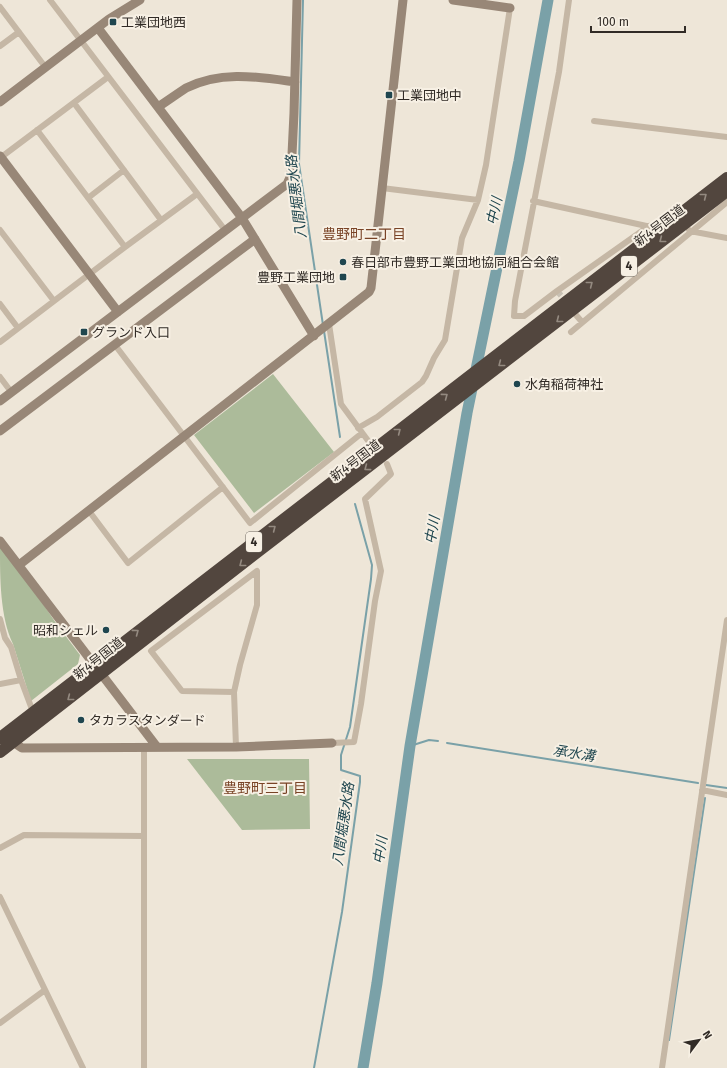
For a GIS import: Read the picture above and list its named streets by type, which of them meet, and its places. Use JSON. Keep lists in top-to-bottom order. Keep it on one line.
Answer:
{"streets":{"highway":["新4号国道","4"]},"districts":["豊野町二丁目","豊野町三丁目"],"water":["八間堀悪水路","中川","承水溝"],"places":{"transit":["工業団地西","工業団地中","豊野工業団地","グランド入口"],"other":["春日部市豊野工業団地協同組合会館","水角稲荷神社","昭和シェル","タカラスタンダード"]},"scale_bar":"100 m","north":"top right"}
